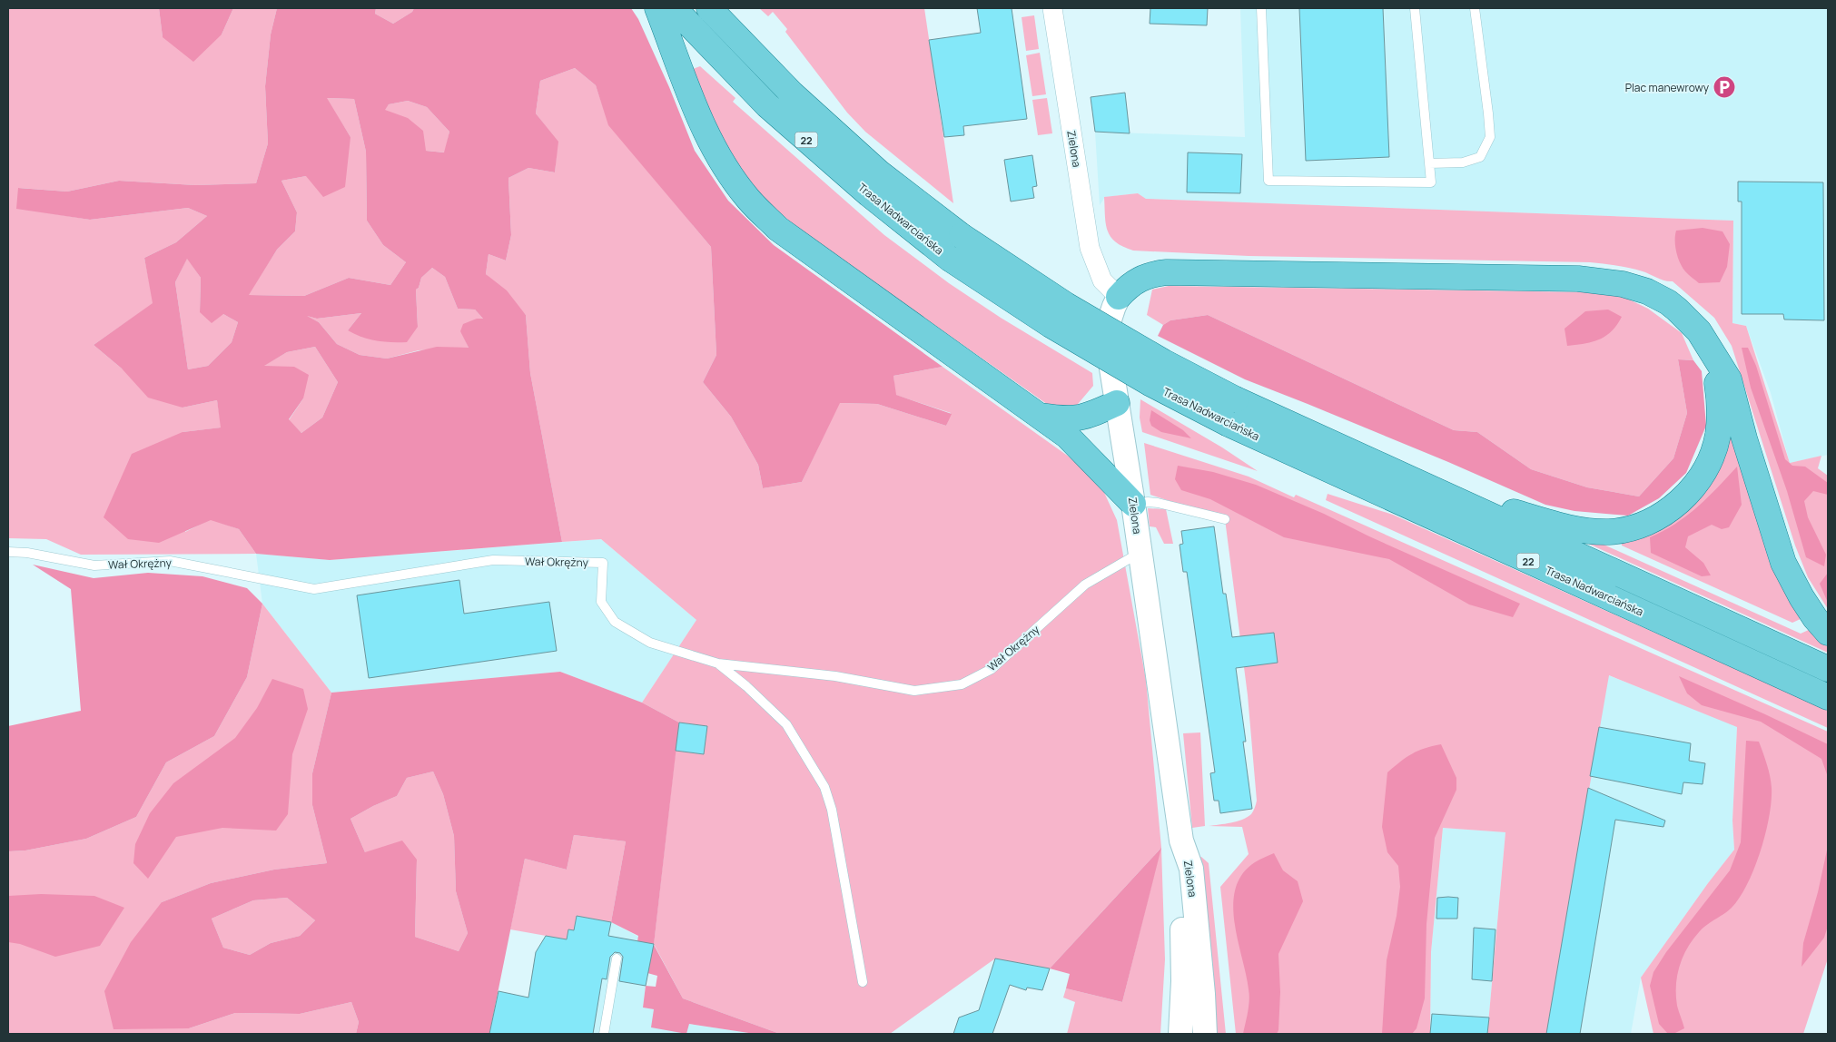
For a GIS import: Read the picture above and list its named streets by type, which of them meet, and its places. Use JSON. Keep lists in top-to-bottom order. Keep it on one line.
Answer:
{"streets":{"main road":["22","Trasa Nadwarciańska"],"street":["Zielona"],"lane":["Wał Okrężny"]},"crossings":[["Zielona","Wał Okrężny"]],"places":{"parking":["Plac manewrowy"]}}
